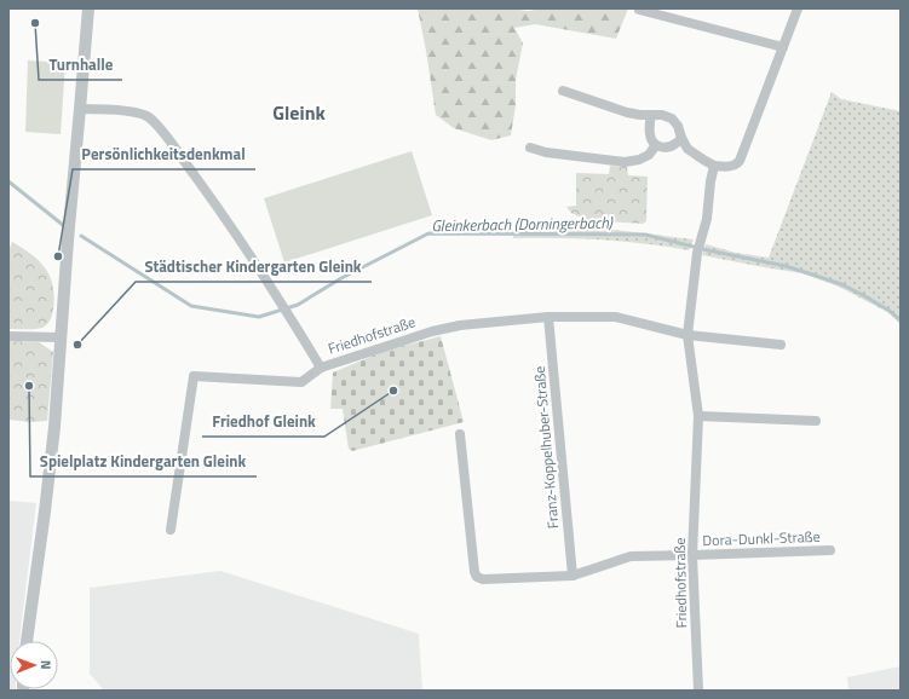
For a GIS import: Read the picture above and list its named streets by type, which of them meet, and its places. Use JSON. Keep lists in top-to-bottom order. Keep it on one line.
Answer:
{"streets":{"street":["Friedhofstraße","Franz-Koppelhuber-Straße","Dora-Dunkl-Straße"]},"crossings":[["Friedhofstraße","Franz-Koppelhuber-Straße"],["Friedhofstraße","Dora-Dunkl-Straße"],["Franz-Koppelhuber-Straße","Dora-Dunkl-Straße"]],"districts":["Gleink"],"water":["Gleinkerbach (Dorningerbach)"],"places":["Turnhalle","Persönlichkeitsdenkmal","Städtischer Kindergarten Gleink","Spielplatz Kindergarten Gleink","Friedhof Gleink"],"north":"right"}
